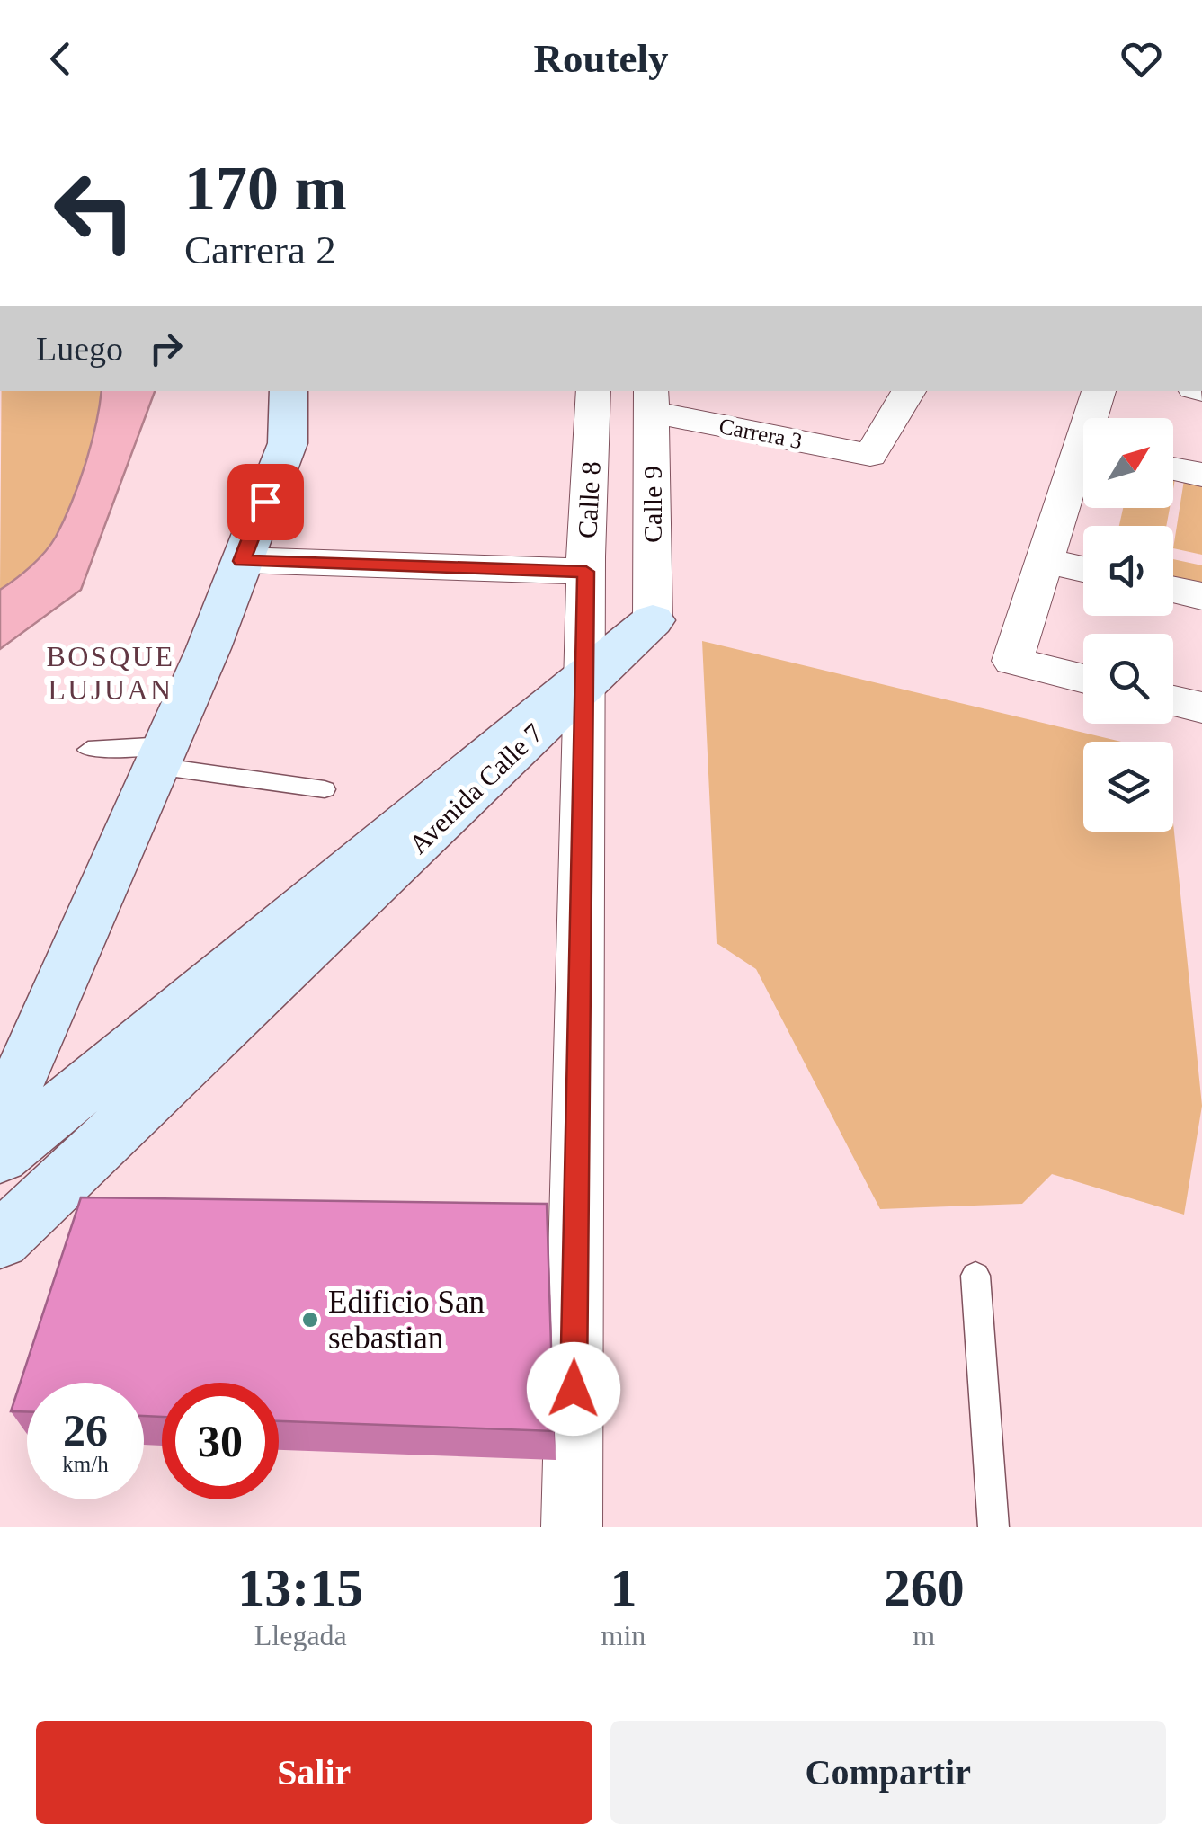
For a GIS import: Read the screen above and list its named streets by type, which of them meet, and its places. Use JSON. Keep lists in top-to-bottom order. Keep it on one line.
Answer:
{"streets":{"main road":["Avenida Calle 7"],"street":["Carrera 3","Calle 8","Calle 9"]},"crossings":[["Carrera 3","Calle 9"],["Calle 9","Avenida Calle 7"]],"districts":["BOSQUE LUJUAN"],"places":["Edificio San sebastian"],"north":"top right","page":{"header":"Routely","turn":["170 m","Carrera 2"],"then":"Luego","speed":"26 km/h","limit":"30","eta":["13:15","Llegada","1","min","260","m"],"buttons":["Salir","Compartir"]}}
